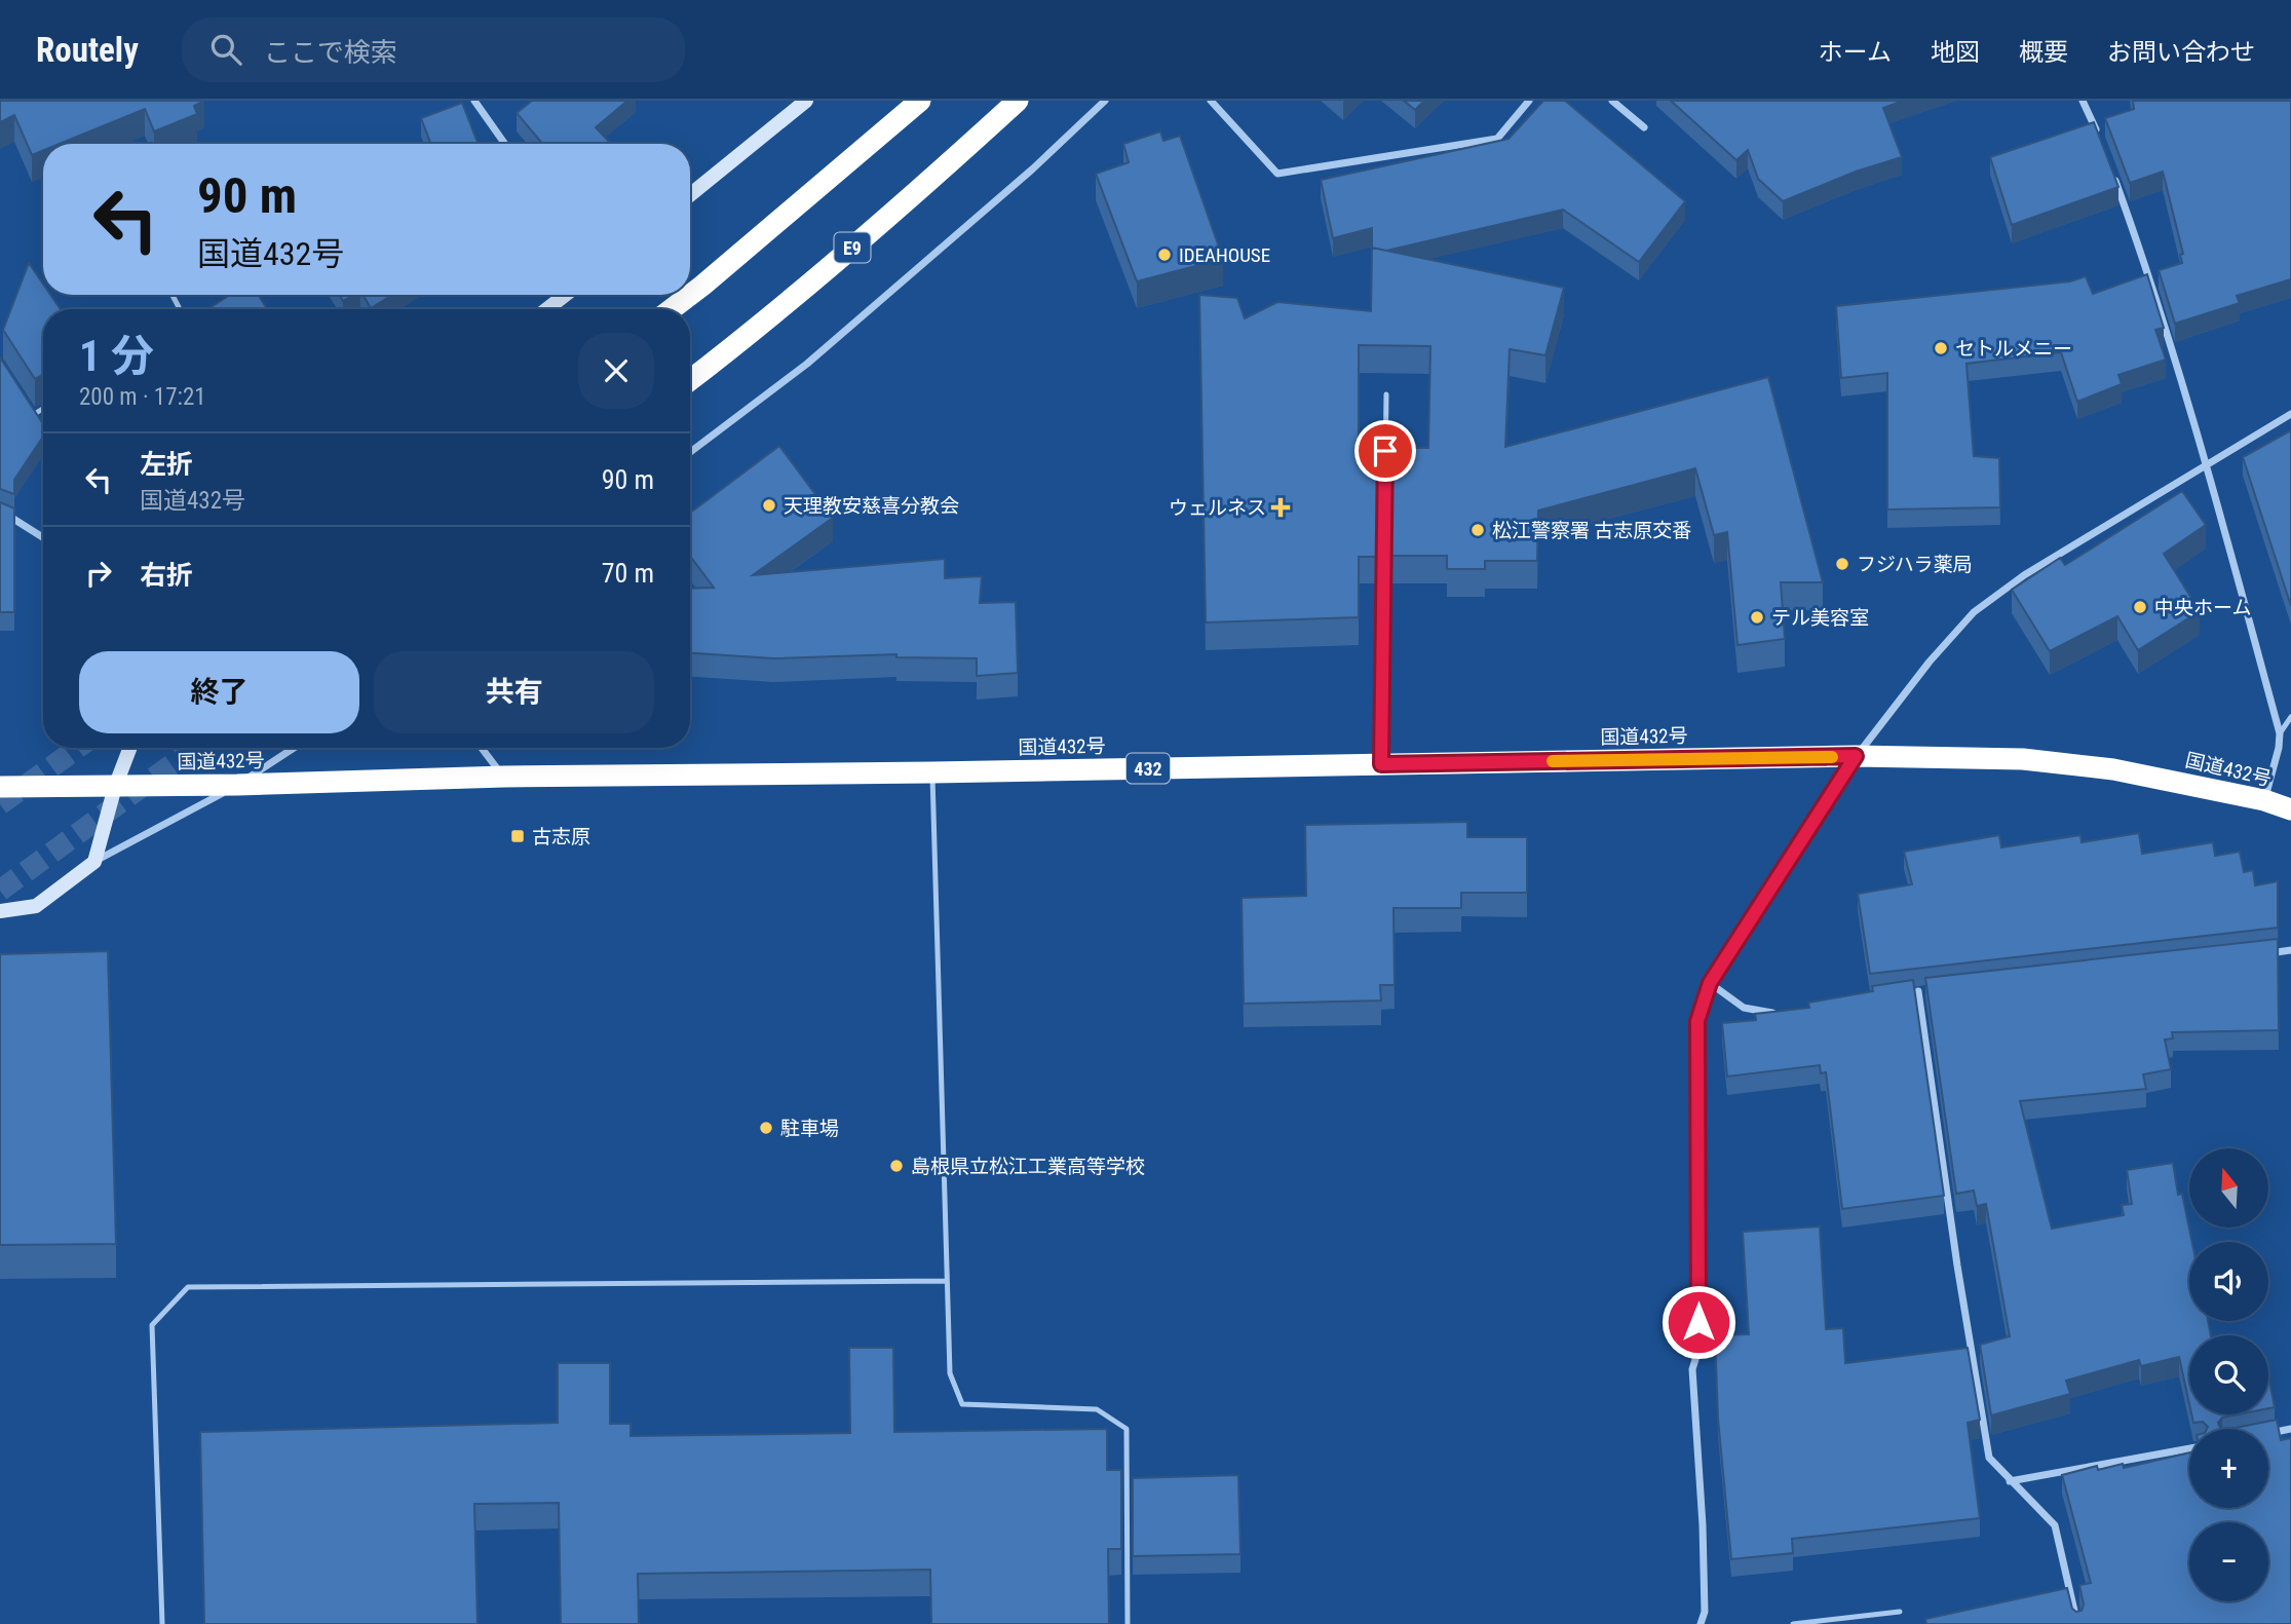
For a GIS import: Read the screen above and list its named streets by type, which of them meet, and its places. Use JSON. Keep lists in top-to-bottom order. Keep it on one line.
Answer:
{"streets":{"highway":["E9","国道432号","432"]},"places":{"other":["IDEAHOUSE","セトルメニー","天理教安慈喜分教会","松江警察署 古志原交番","フジハラ薬局","中央ホーム","テル美容室","駐車場","島根県立松江工業高等学校"],"health":["ウェルネス"],"transit":["古志原"]},"north":"top","page":{"header":"Routely","search":"ここで検索","nav":["ホーム","地図","概要","お問い合わせ"],"turn":["90 m","国道432号"],"heading":["1 分","200 m · 17:21"],"list":[{"name":"左折","note":"国道432号","value":"90 m"},{"name":"右折","value":"70 m"}],"buttons":["終了","共有"],"map_buttons":["+","−"]}}
